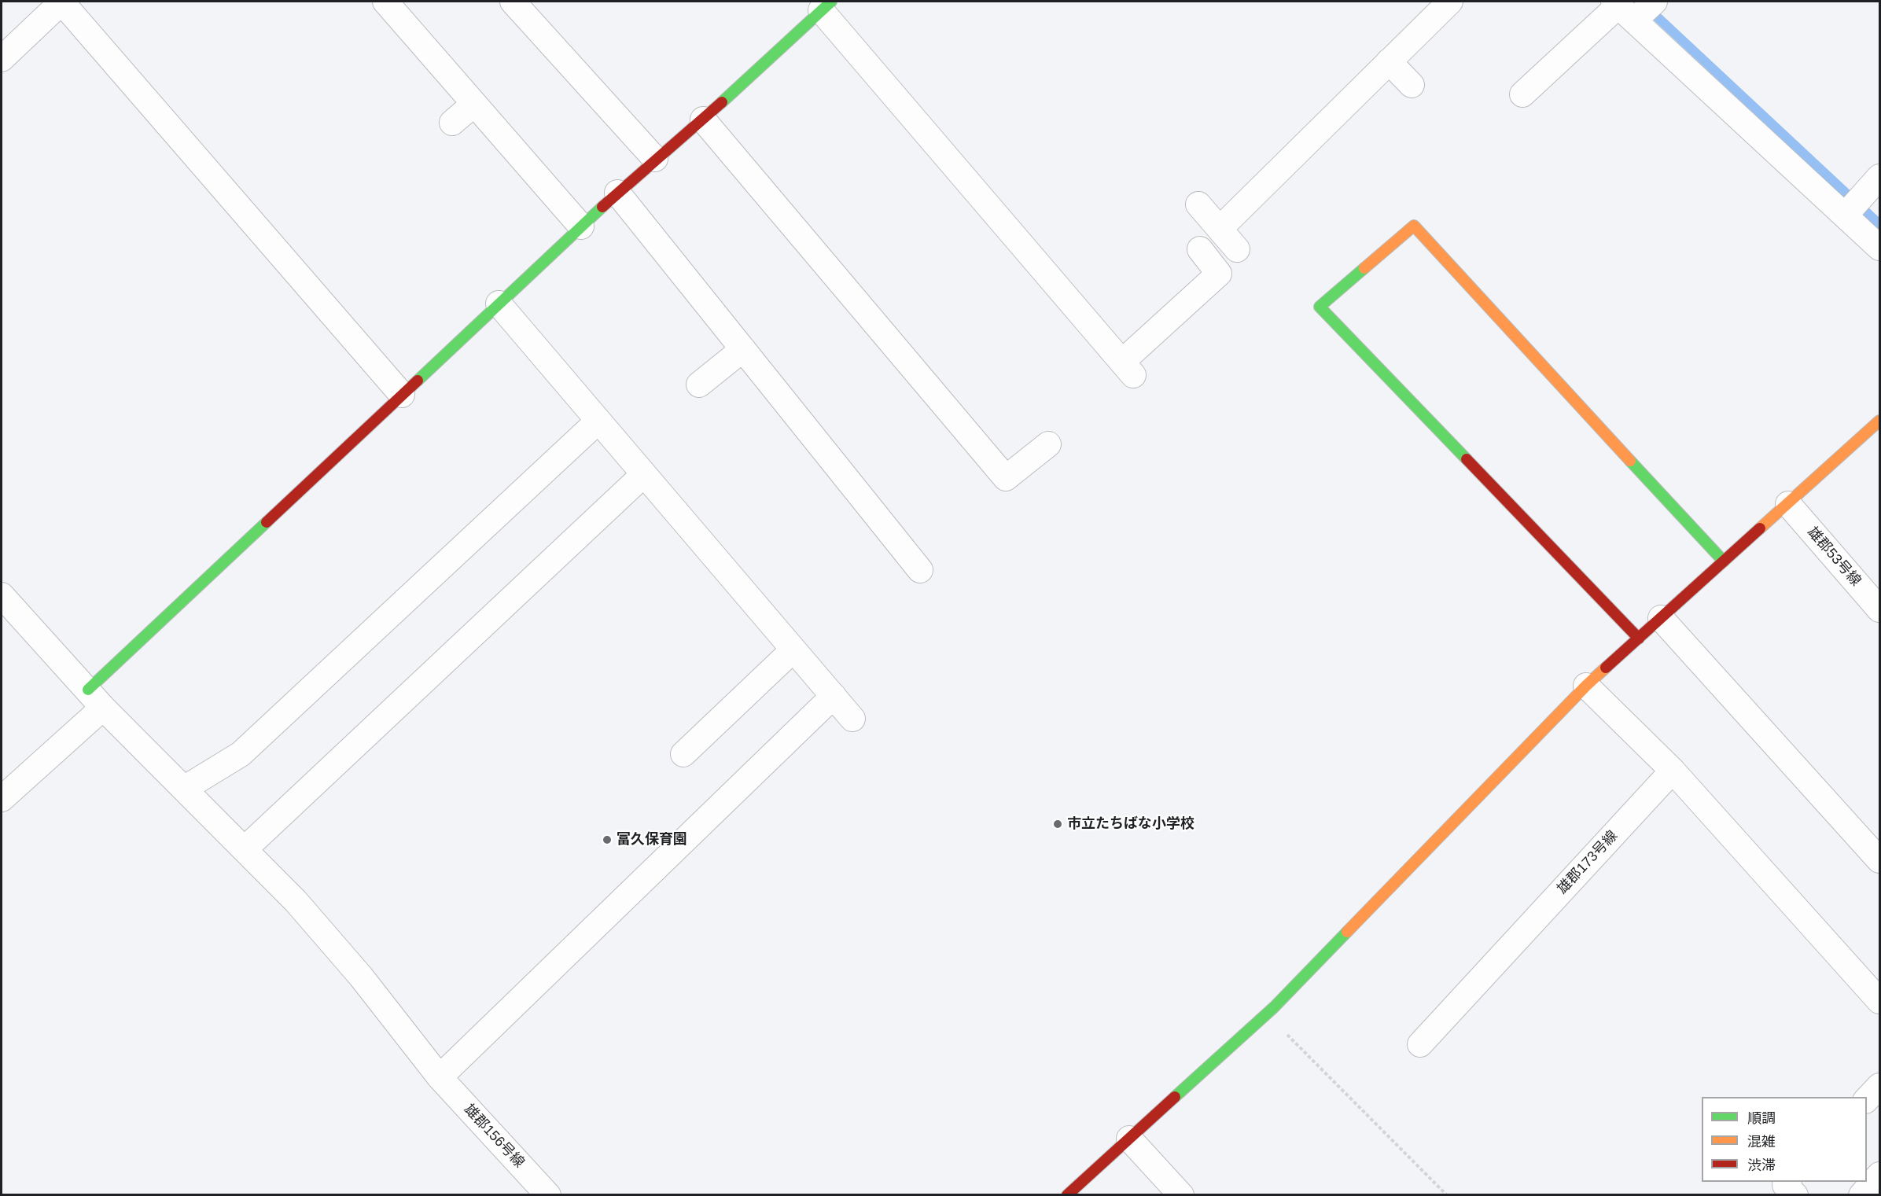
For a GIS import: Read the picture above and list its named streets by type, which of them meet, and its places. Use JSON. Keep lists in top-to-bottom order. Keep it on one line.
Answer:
{"streets":{"street":["雄郡53号線","雄郡173号線","雄郡156号線"]},"places":["市立たちばな小学校","富久保育園"],"legend":["順調","混雑","渋滞"]}
